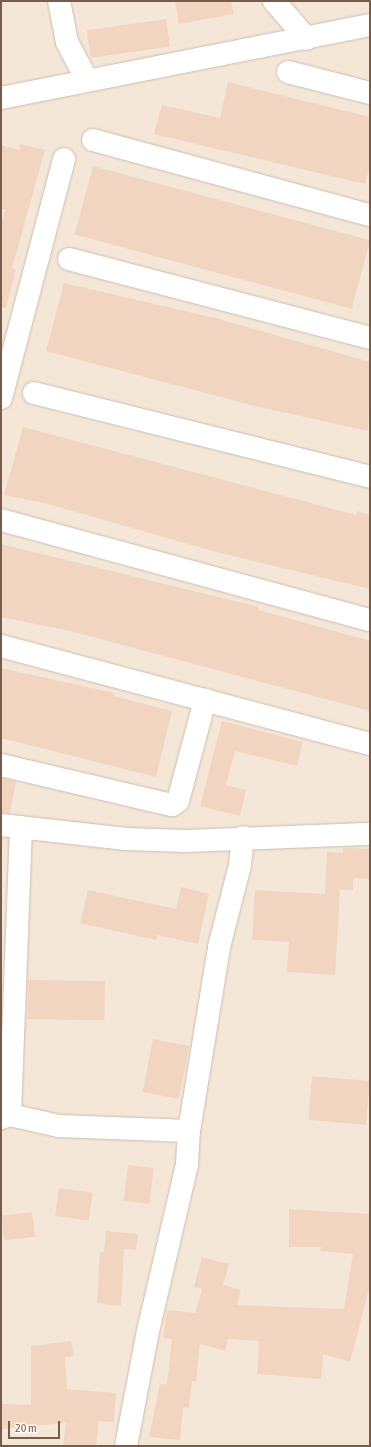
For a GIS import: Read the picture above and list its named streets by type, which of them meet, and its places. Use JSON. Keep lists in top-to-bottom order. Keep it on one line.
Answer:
{"scale_bar":"20 m"}
